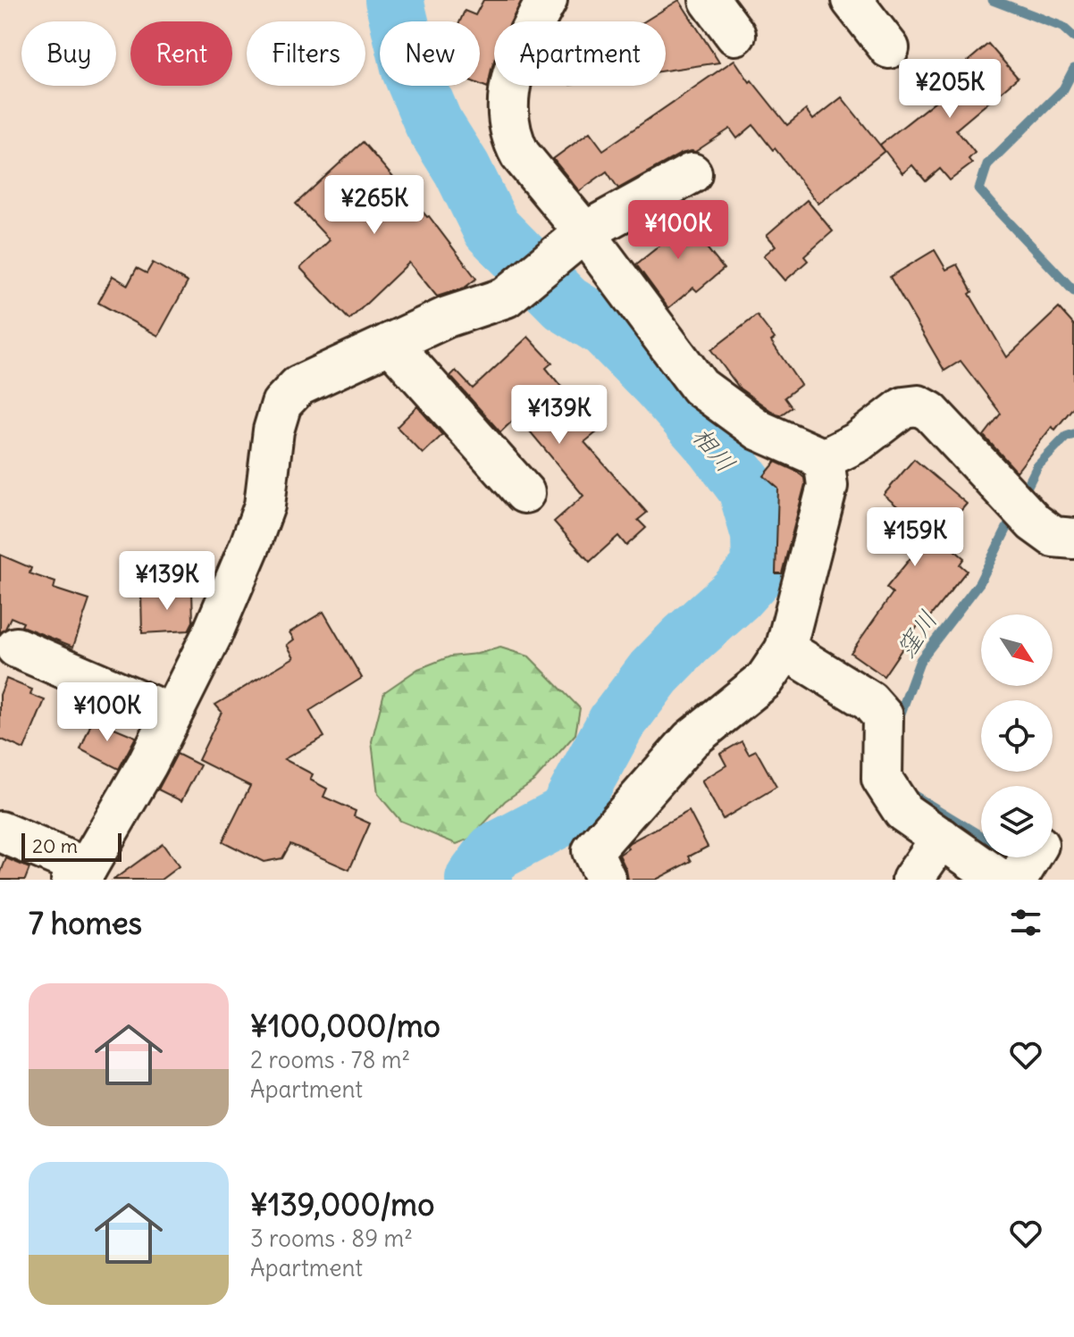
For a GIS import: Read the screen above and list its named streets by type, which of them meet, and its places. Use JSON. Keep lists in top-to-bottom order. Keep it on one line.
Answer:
{"water":["相川","窪川"],"scale_bar":"20 m","north":"bottom right","page":{"chip":["Buy","Rent","Filters","New","Apartment"],"price":["¥205K","¥265K","¥100K","¥139K","¥159K","¥139K","¥100K"],"scale":"20 m","heading":"7 homes","list":[{"name":"¥100,000/mo","note":"2 rooms · 78 m² · Apartment"},{"name":"¥139,000/mo","note":"3 rooms · 89 m² · Apartment"}]}}
